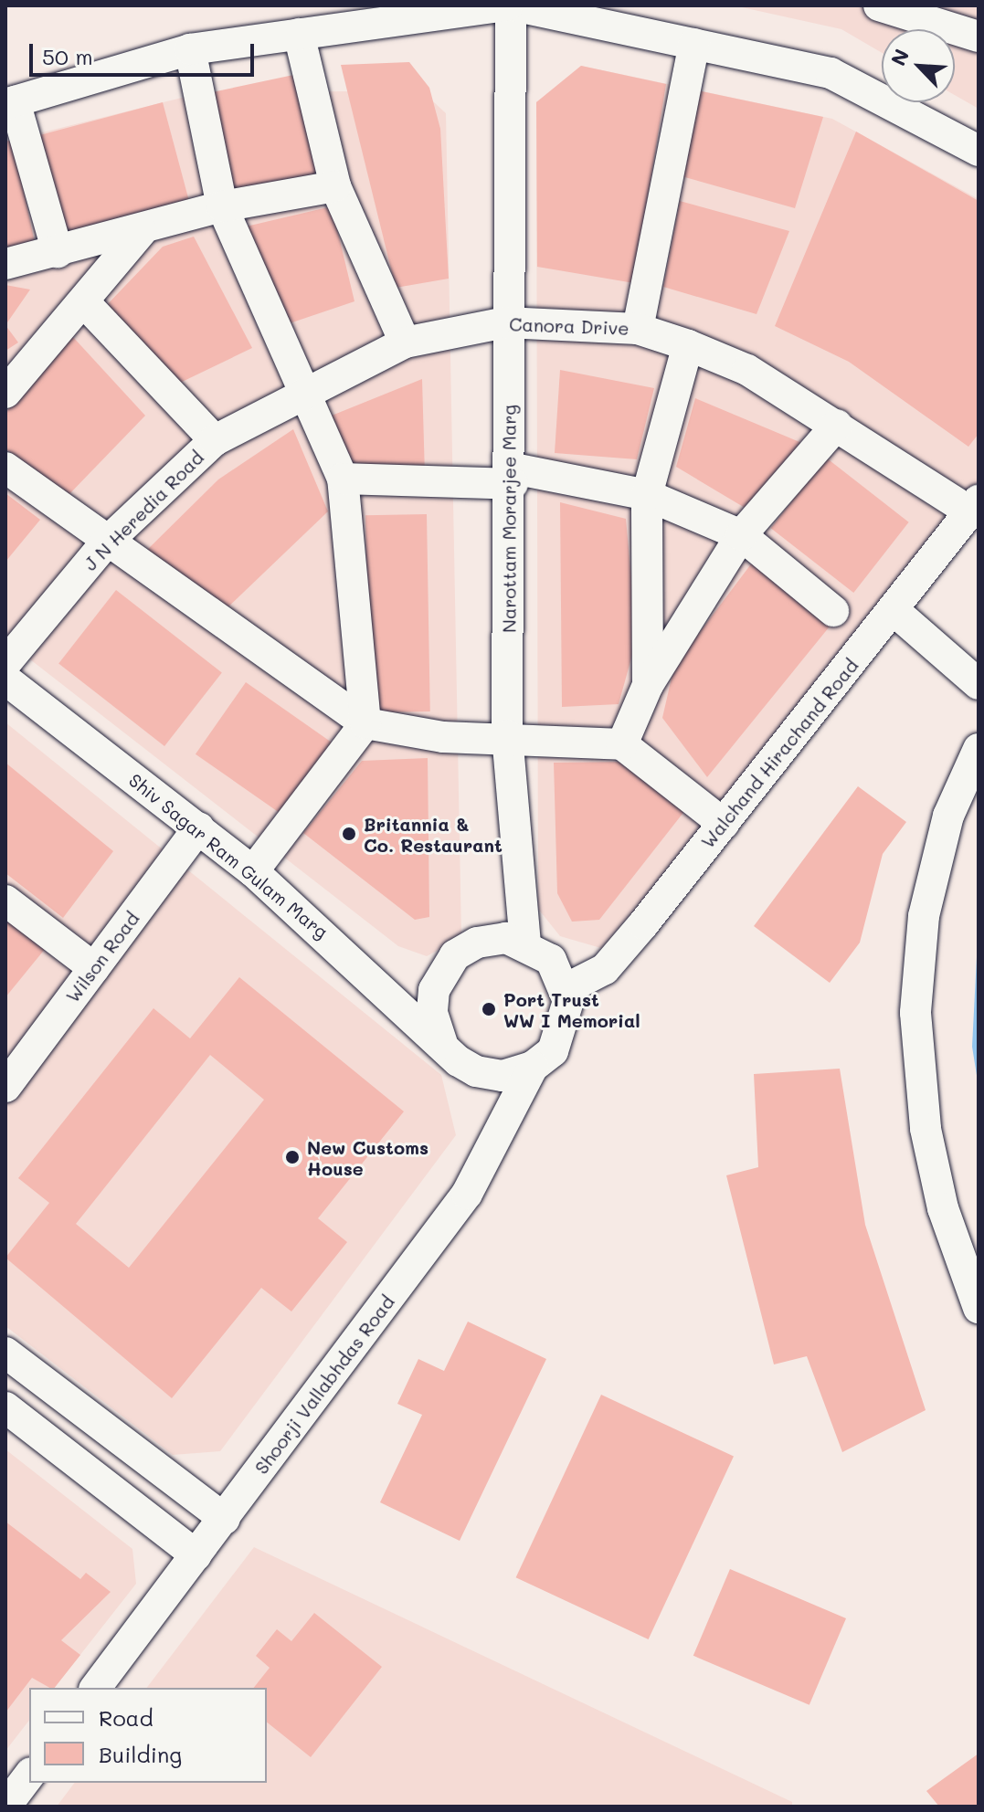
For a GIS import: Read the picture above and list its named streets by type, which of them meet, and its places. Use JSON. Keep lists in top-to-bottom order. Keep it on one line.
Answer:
{"streets":{"street":["Canora Drive","J N Heredia Road","Narottam Morarjee Marg","Walchand Hirachand Road","Shiv Sagar Ram Gulam Marg","Wilson Road","Shoorji Vallabhdas Road"]},"crossings":[["Canora Drive","J N Heredia Road"],["Canora Drive","Narottam Morarjee Marg"],["Canora Drive","Walchand Hirachand Road"],["Narottam Morarjee Marg","Walchand Hirachand Road"],["Narottam Morarjee Marg","Shiv Sagar Ram Gulam Marg"],["Narottam Morarjee Marg","Shoorji Vallabhdas Road"],["Walchand Hirachand Road","Shiv Sagar Ram Gulam Marg"],["Walchand Hirachand Road","Shoorji Vallabhdas Road"],["Shiv Sagar Ram Gulam Marg","Wilson Road"],["Shiv Sagar Ram Gulam Marg","Shoorji Vallabhdas Road"]],"places":["Britannia & Co. Restaurant","Port Trust WW I Memorial","New Customs House"],"legend":["Road","Building"],"scale_bar":"50 m","north":"top left"}
